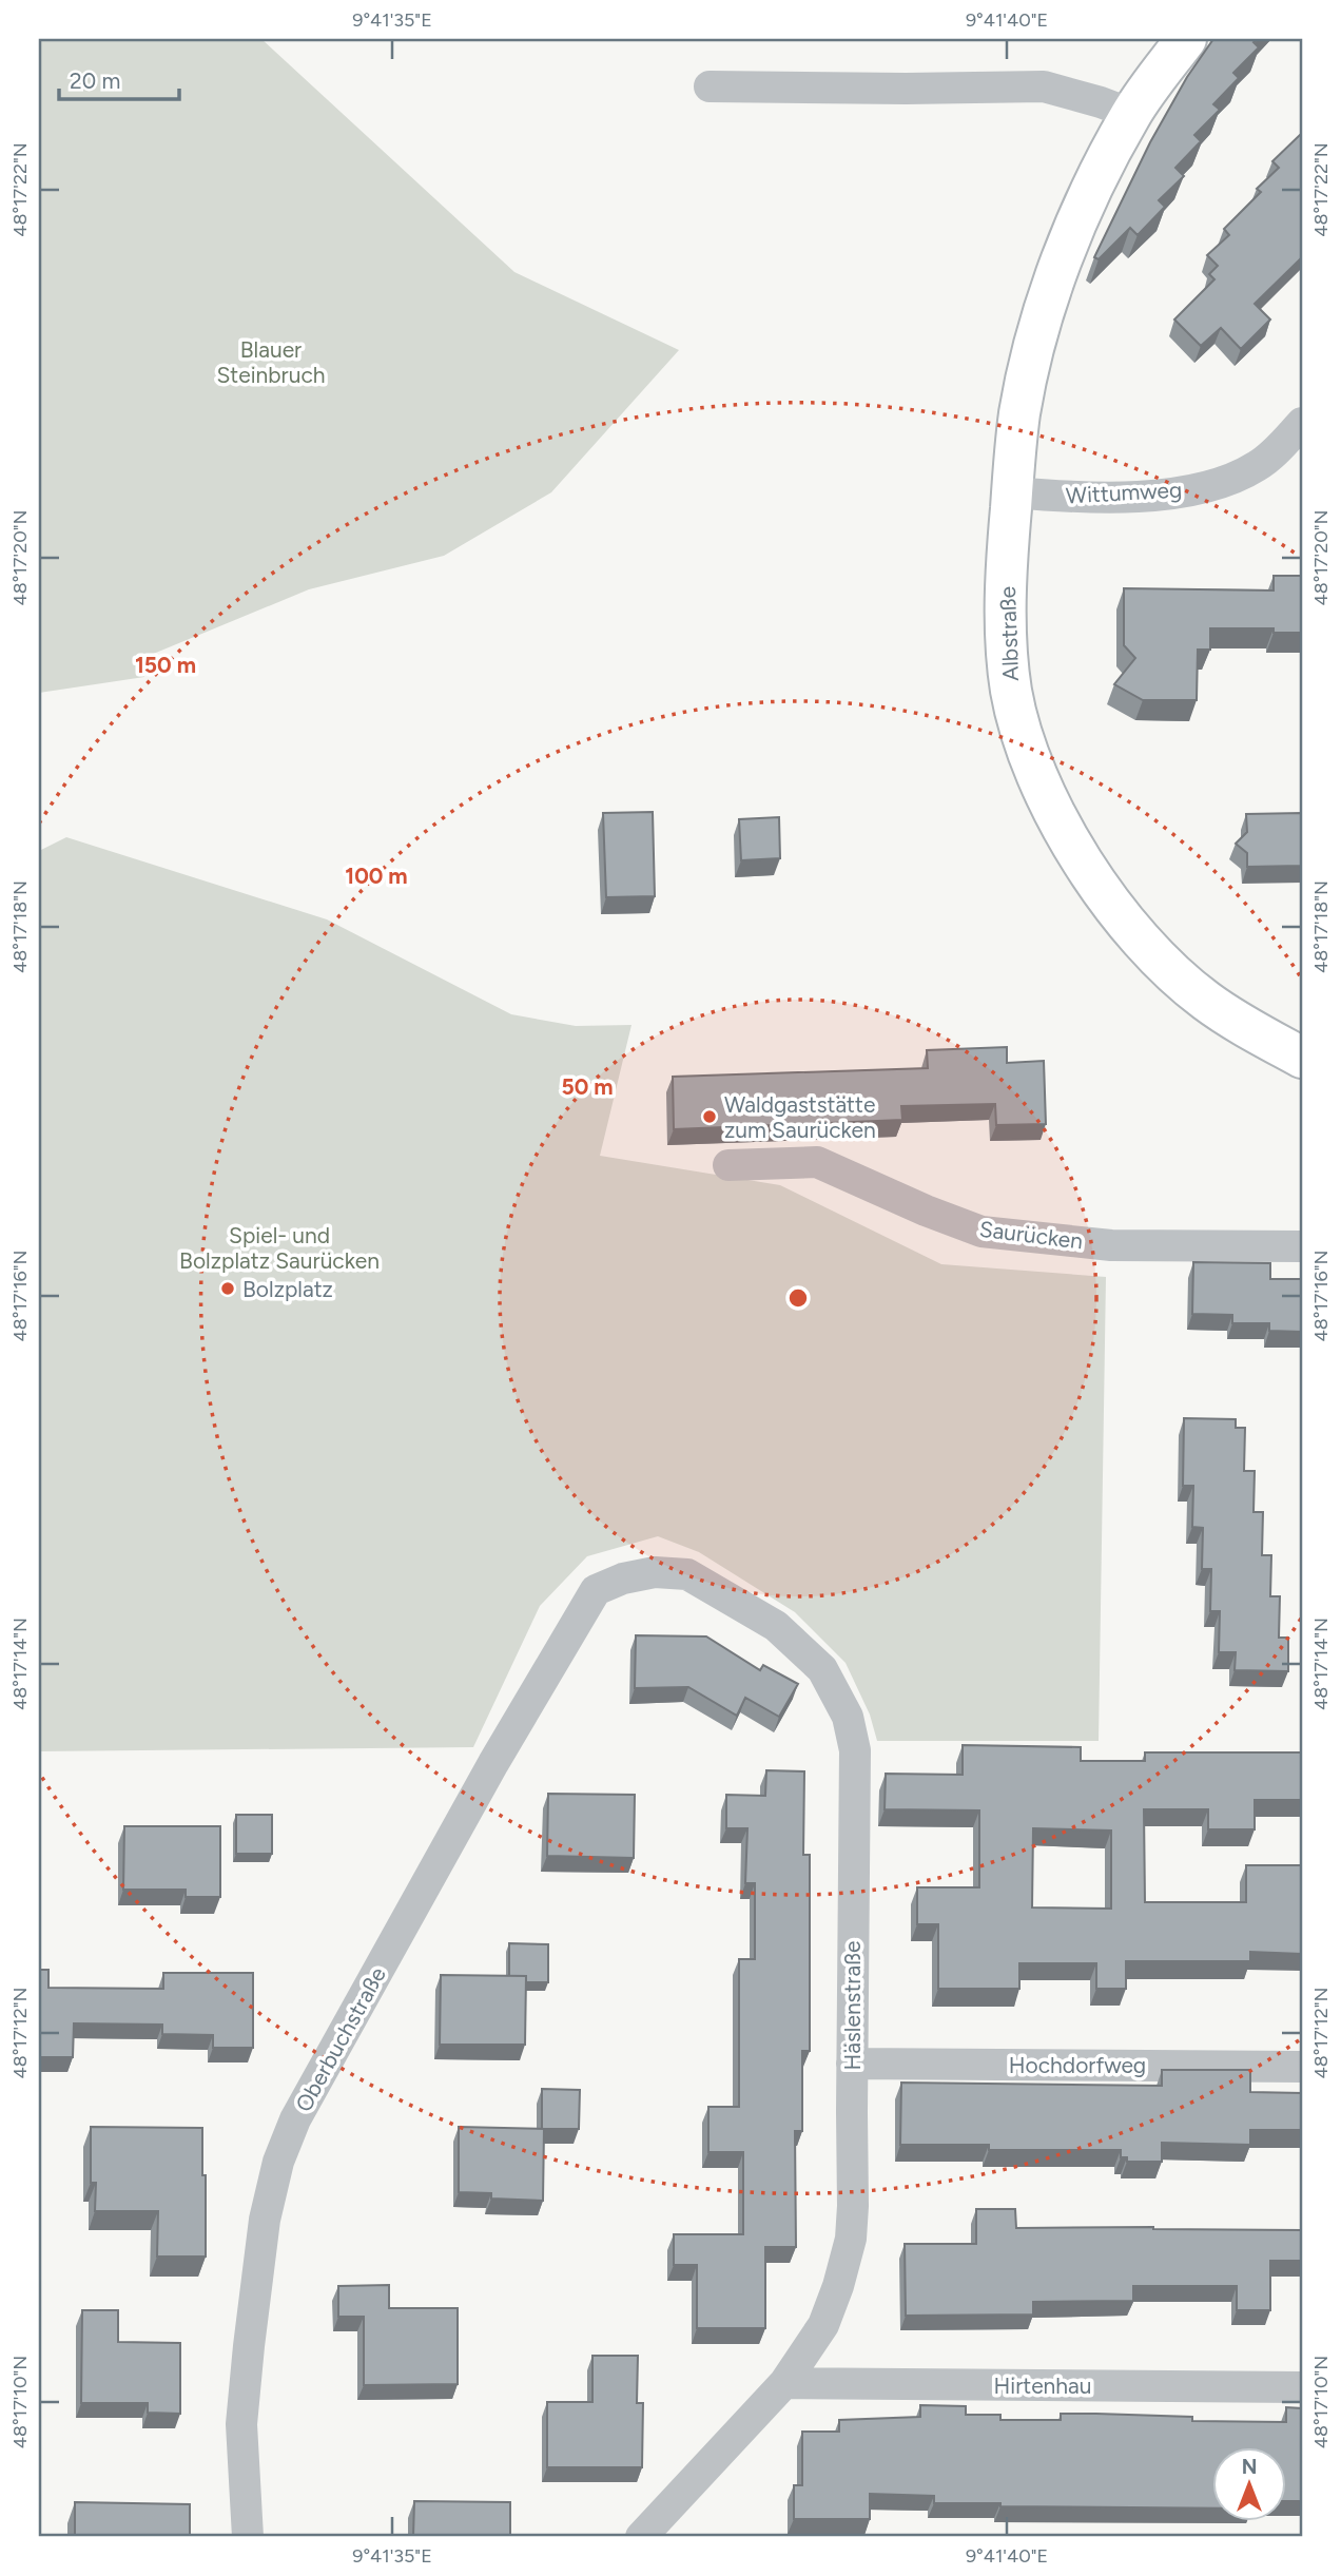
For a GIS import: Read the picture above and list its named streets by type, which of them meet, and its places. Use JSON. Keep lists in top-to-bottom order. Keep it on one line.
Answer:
{"streets":{"street":["Wittumweg","Albstraße","Saurücken","Häslenstraße","Oberbuchstraße","Hochdorfweg","Hirtenhau"]},"crossings":[["Wittumweg","Albstraße"],["Häslenstraße","Oberbuchstraße"],["Häslenstraße","Hochdorfweg"],["Häslenstraße","Hirtenhau"]],"parks":["Blauer Steinbruch","Spiel- und Bolzplatz Saurücken"],"places":["Waldgaststätte zum Saurücken","Bolzplatz"],"scale_bar":"20 m","north":"top","coordinates":["9°41'35\"E","9°41'40\"E","48°17'22\"N","48°17'20\"N","48°17'18\"N","48°17'16\"N","48°17'14\"N","48°17'12\"N","48°17'10\"N"],"rings":["150 m","100 m","50 m"]}
